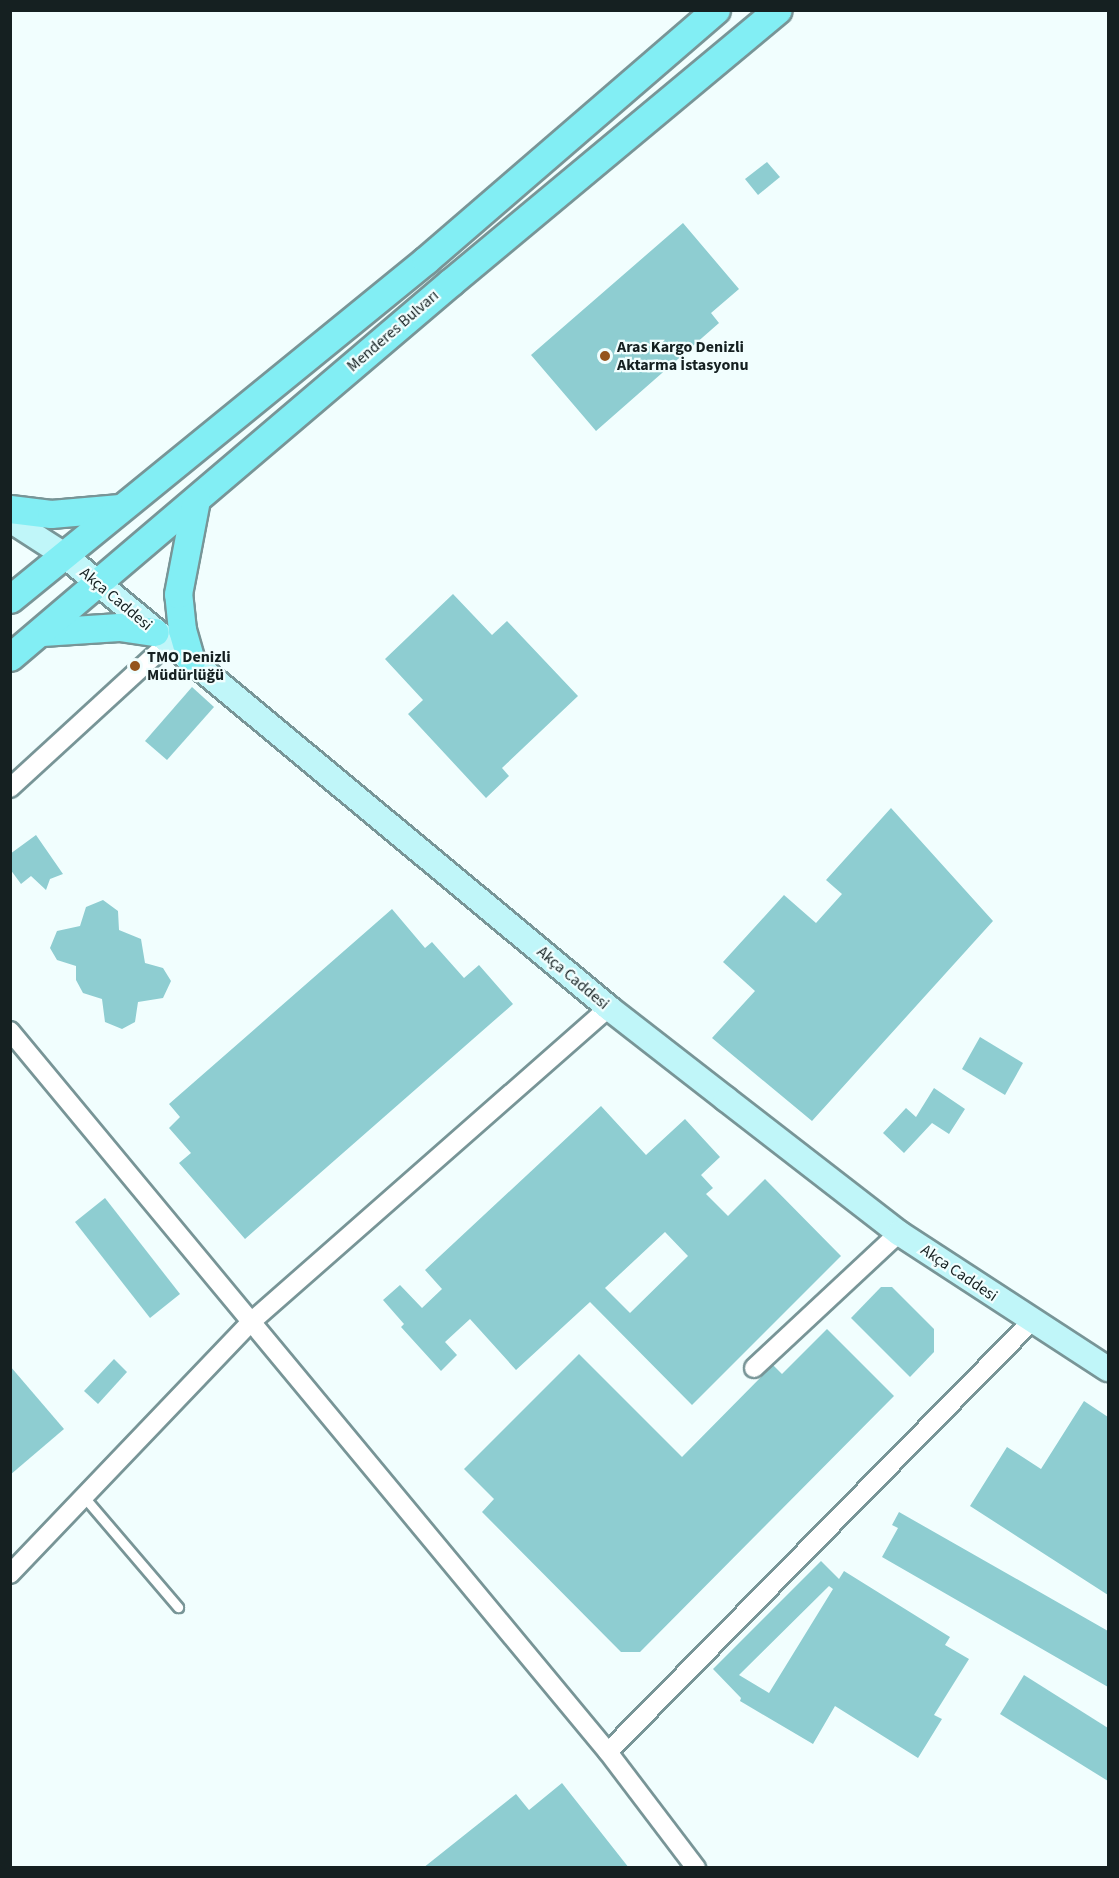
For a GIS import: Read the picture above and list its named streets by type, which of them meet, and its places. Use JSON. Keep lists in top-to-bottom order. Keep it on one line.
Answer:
{"streets":{"main road":["Menderes Bulvarı"],"street":["Akça Caddesi"]},"crossings":[["Menderes Bulvarı","Akça Caddesi"]],"places":["Aras Kargo Denizli Aktarma İstasyonu","TMO Denizli Müdürlüğü"]}
